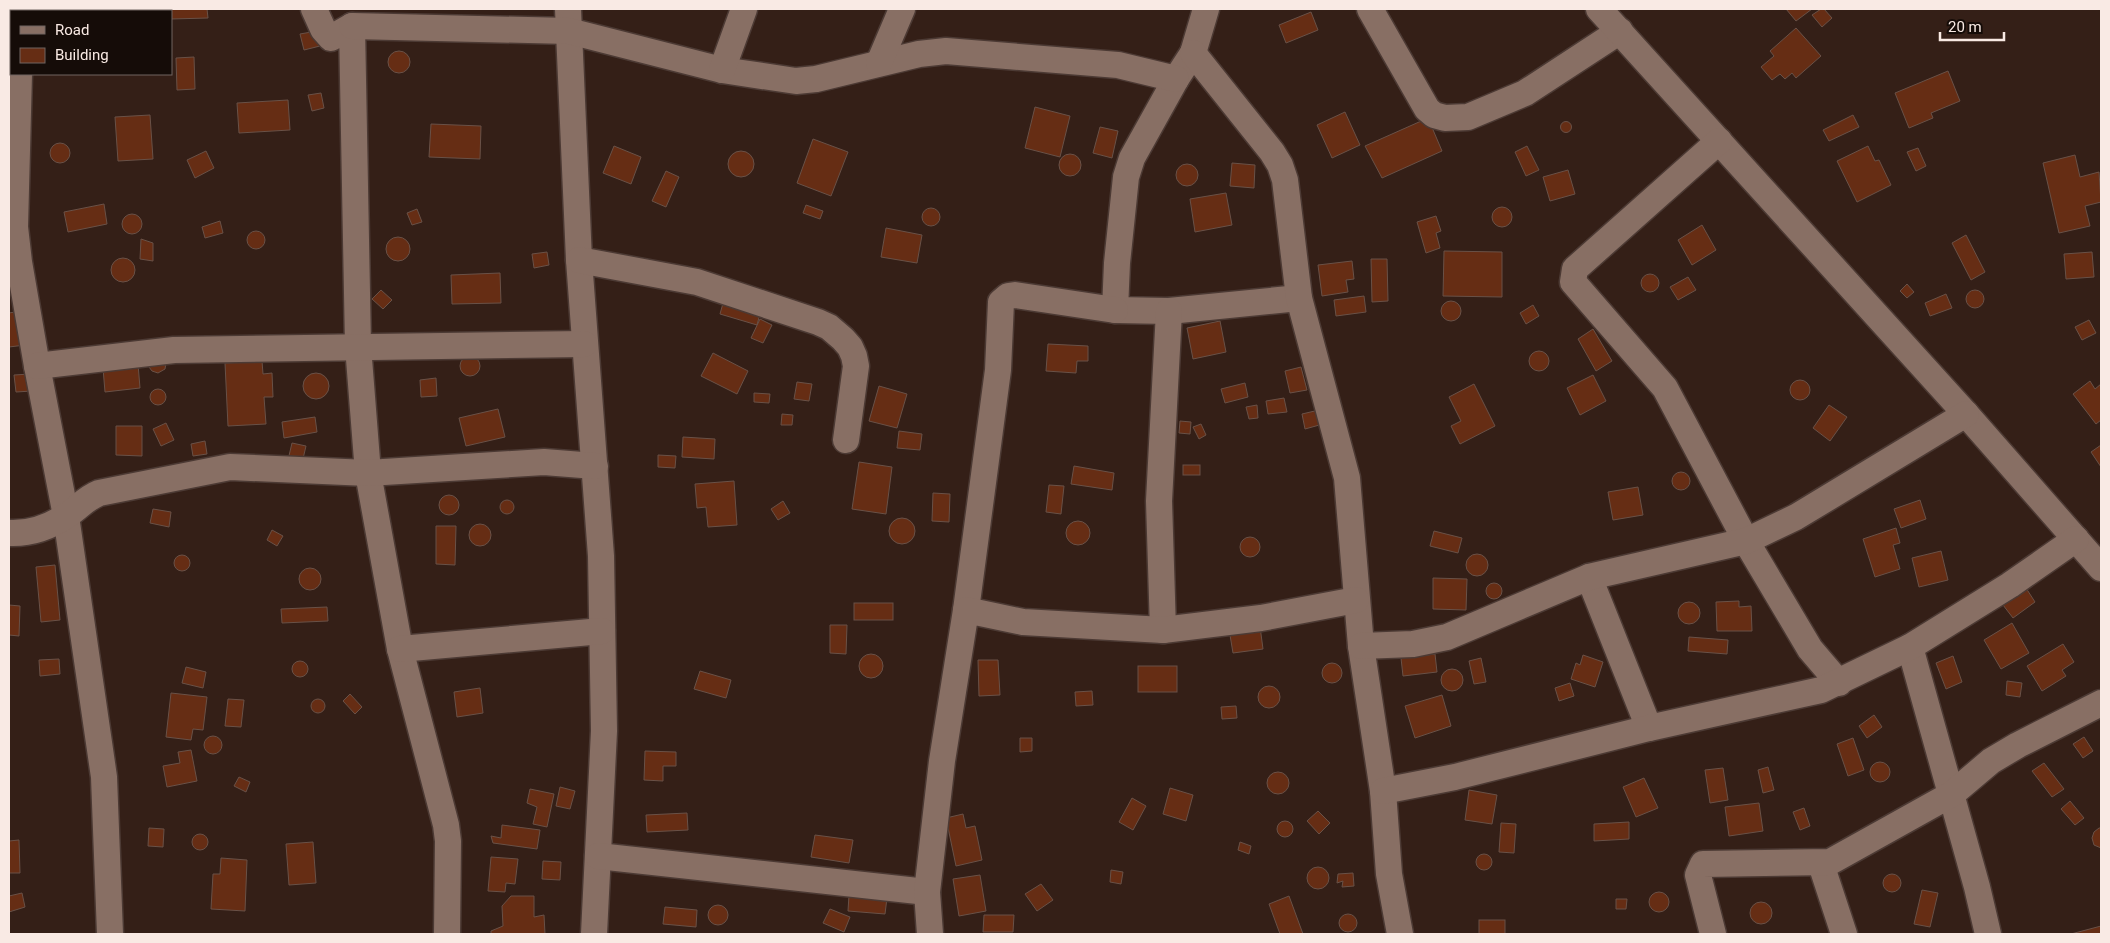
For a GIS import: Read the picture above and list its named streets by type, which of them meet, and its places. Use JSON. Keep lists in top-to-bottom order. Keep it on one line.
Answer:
{"legend":["Road","Building"],"scale_bar":"20 m"}
